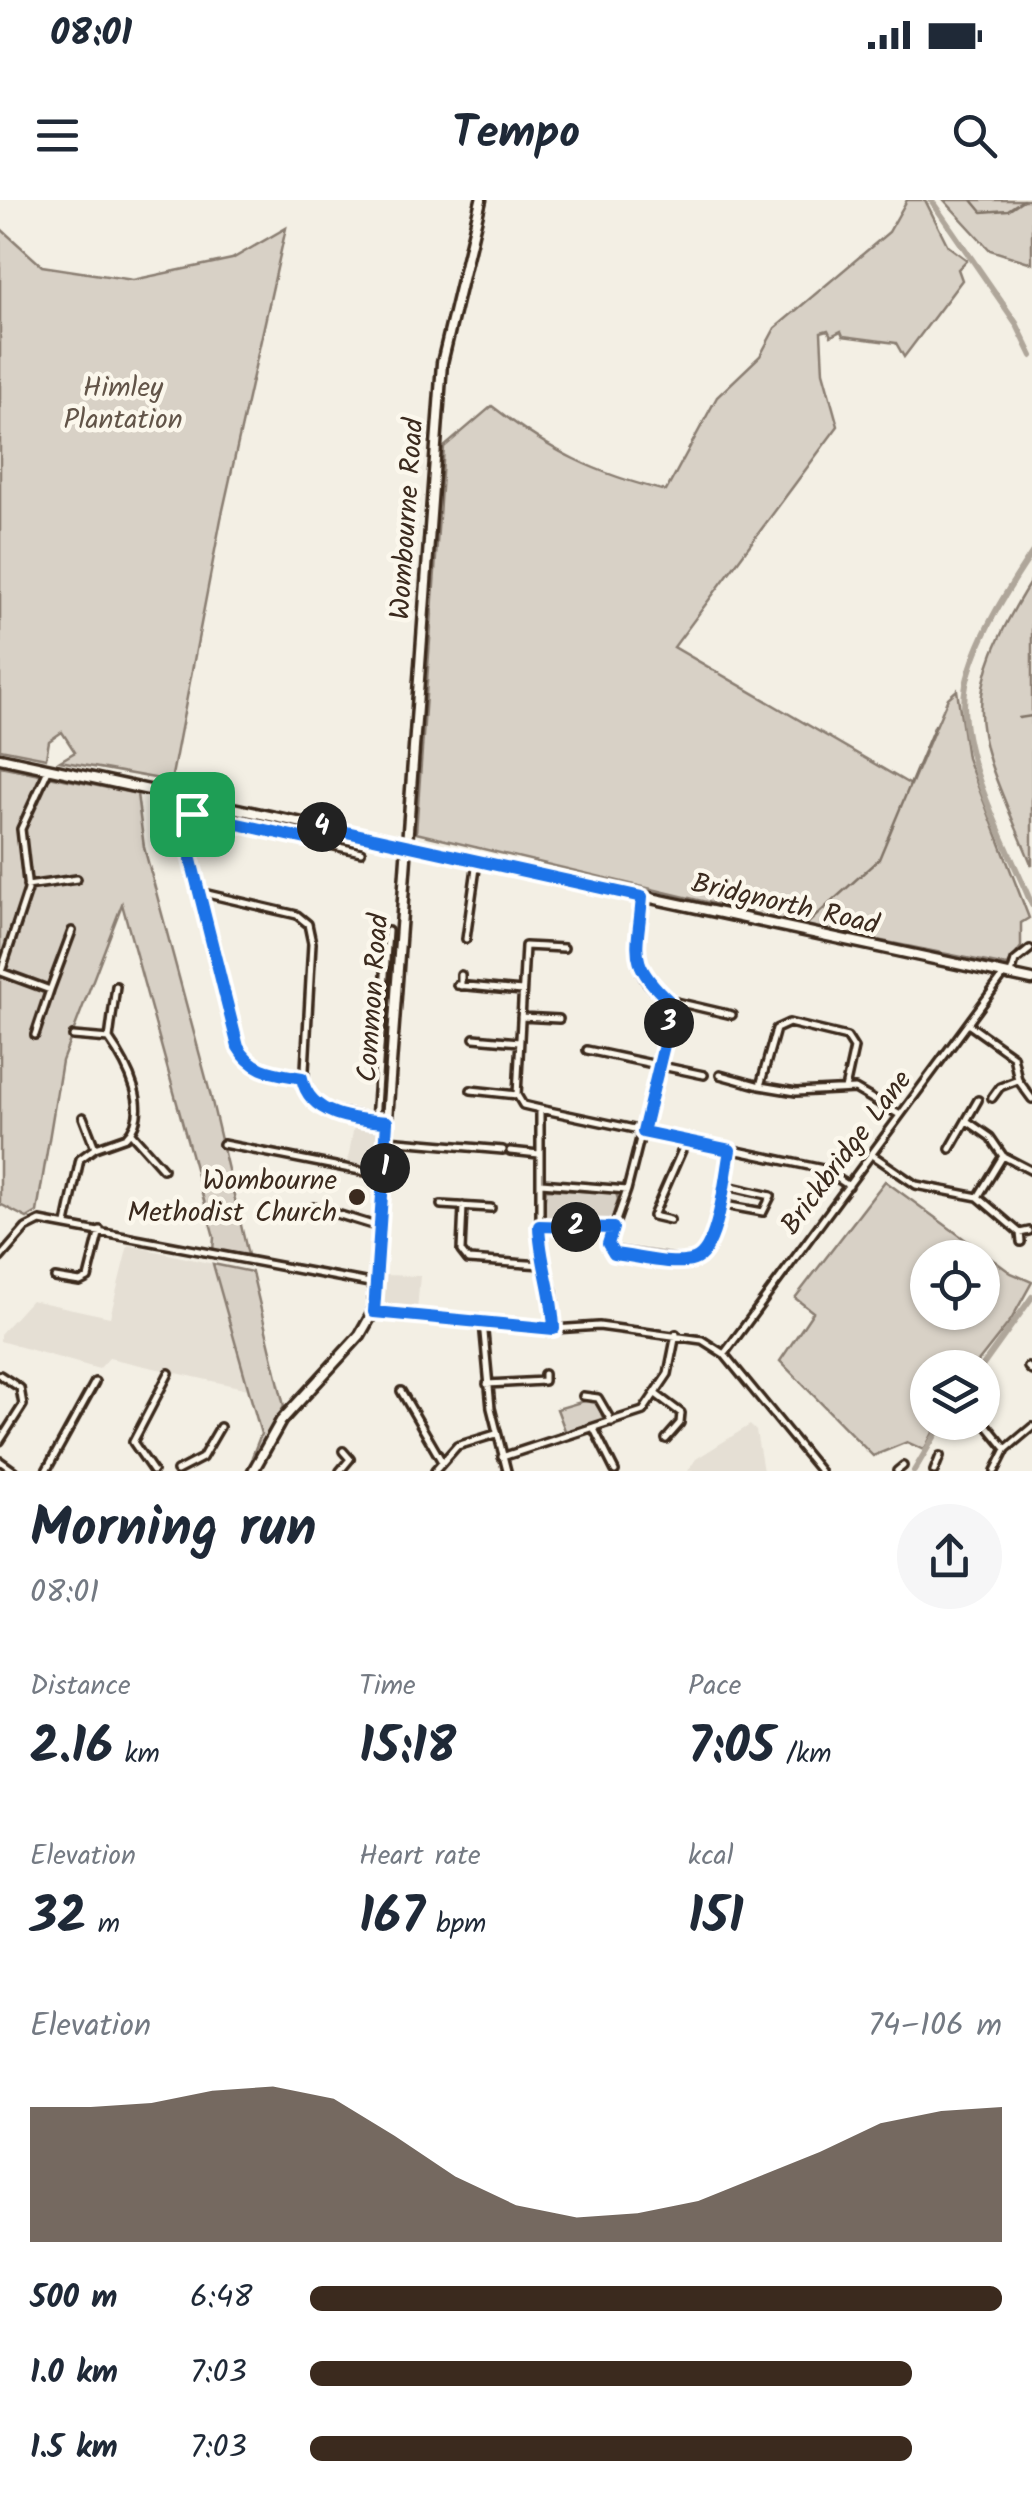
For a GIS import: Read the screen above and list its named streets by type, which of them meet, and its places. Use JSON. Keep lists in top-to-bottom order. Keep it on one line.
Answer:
{"streets":{"street":["Wombourne Road","Bridgnorth Road","Common Road","Brickbridge Lane"]},"crossings":[["Wombourne Road","Bridgnorth Road"],["Wombourne Road","Common Road"],["Bridgnorth Road","Common Road"],["Bridgnorth Road","Brickbridge Lane"]],"parks":["Himley Plantation"],"places":["Wombourne Methodist Church"],"page":{"status":"08:01","header":"Tempo","pins":["4","3","1","2"],"heading":["Morning run","08:01"],"stats":[["Distance","2.16 km"],["Time","15:18"],["Pace","7:05 /km"],["Elevation","32 m"],["Heart rate","167 bpm"],["kcal","151"]],"chart":["Elevation","74–106 m"],"list":[{"name":"500 m","note":"6:48"},{"name":"1.0 km","note":"7:03"},{"name":"1.5 km","note":"7:03"}]}}
